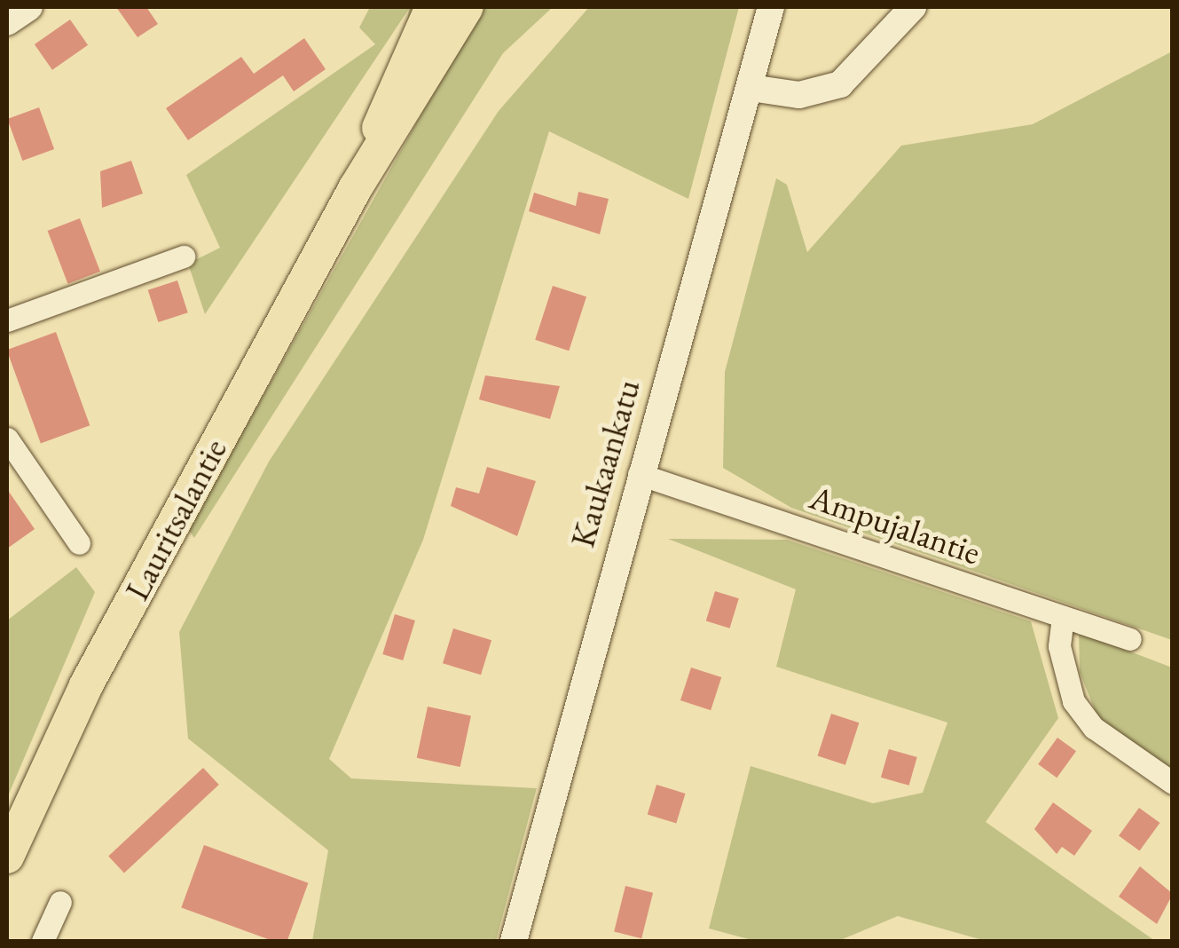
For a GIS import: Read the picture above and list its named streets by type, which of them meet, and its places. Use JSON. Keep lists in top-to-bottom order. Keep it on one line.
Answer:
{"streets":{"main road":["Lauritsalantie"],"street":["Kaukaankatu","Ampujalantie"]},"crossings":[["Kaukaankatu","Ampujalantie"]]}
